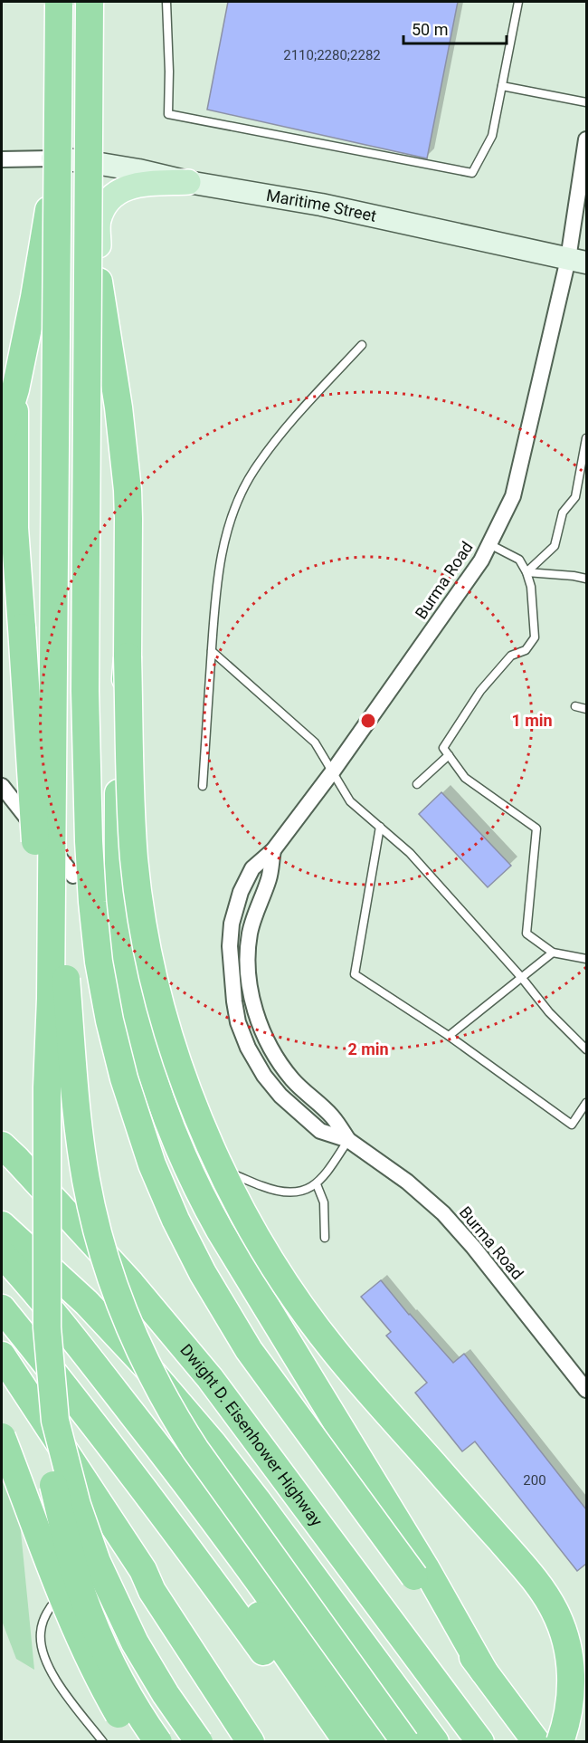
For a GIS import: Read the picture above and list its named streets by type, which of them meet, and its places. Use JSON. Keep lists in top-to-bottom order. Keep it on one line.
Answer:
{"streets":{"highway":["Dwight D. Eisenhower Highway"],"main road":["Maritime Street"],"street":["Burma Road"]},"crossings":[["Maritime Street","Burma Road"]],"house_numbers":["2110;2280;2282","200"],"scale_bar":"50 m","rings":["1 min","2 min"]}
